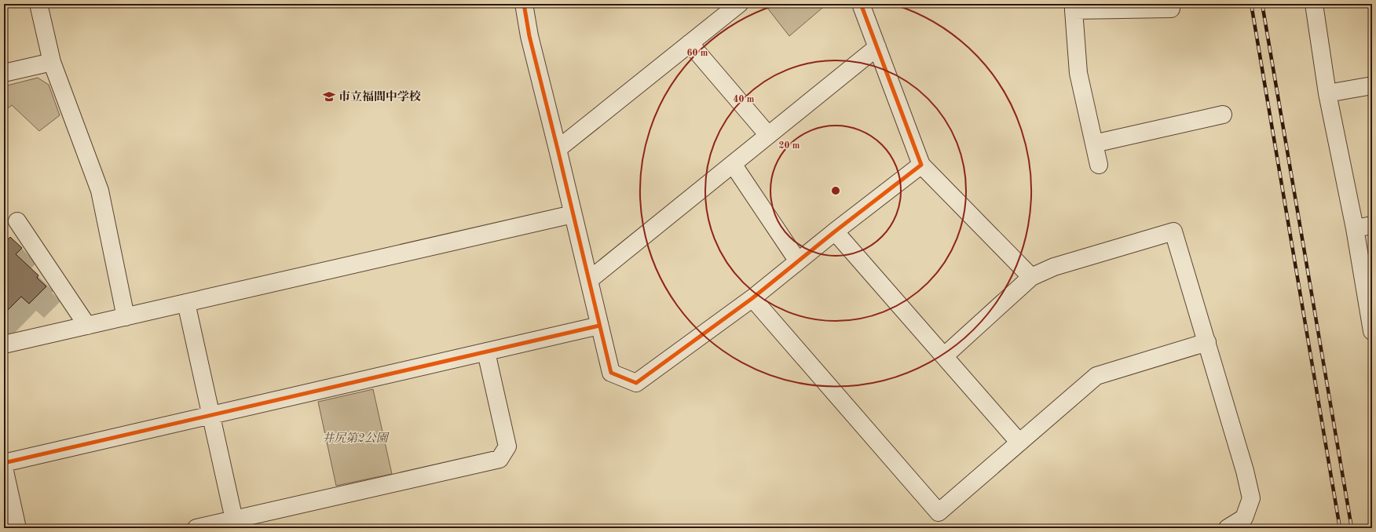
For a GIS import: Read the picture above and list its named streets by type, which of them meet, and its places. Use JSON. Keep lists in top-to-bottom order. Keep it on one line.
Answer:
{"parks":["井尻第2公園"],"places":{"school or university":["市立福間中学校"]},"rings":["60 m","40 m","20 m"]}
